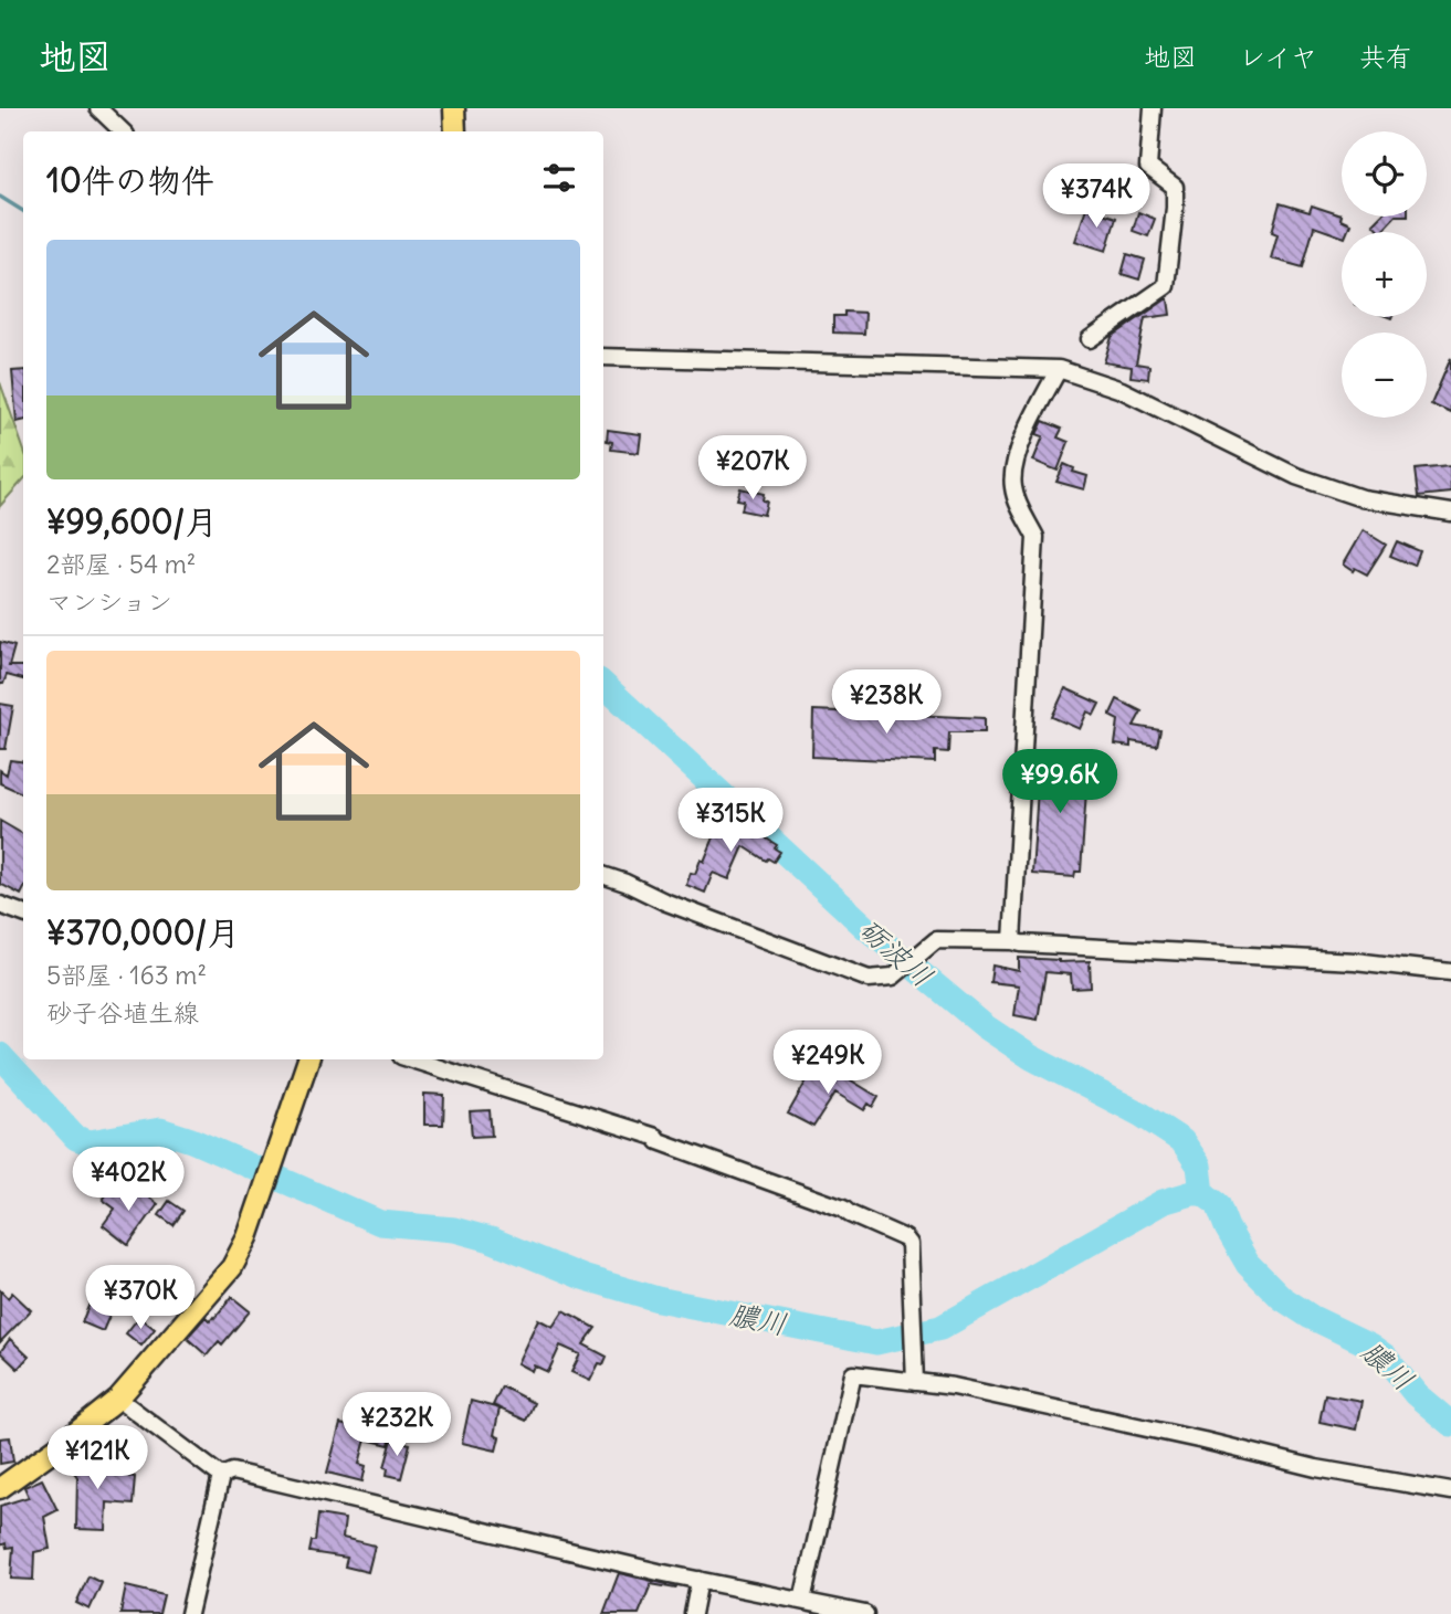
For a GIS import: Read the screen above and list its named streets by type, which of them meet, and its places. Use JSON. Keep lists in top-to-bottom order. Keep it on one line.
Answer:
{"water":["砺波川","膿川"],"page":{"header":"地図","nav":["地図","レイヤ","共有"],"map_buttons":["+","−"],"heading":"10件の物件","price":["¥374K","¥207K","¥238K","¥99.6K","¥315K","¥249K","¥402K","¥370K","¥232K","¥121K"],"list":[{"name":"¥99,600/月","note":"2部屋 · 54 m² · マンション"},{"name":"¥370,000/月","note":"5部屋 · 163 m² · 砂子谷埴生線"}]}}
